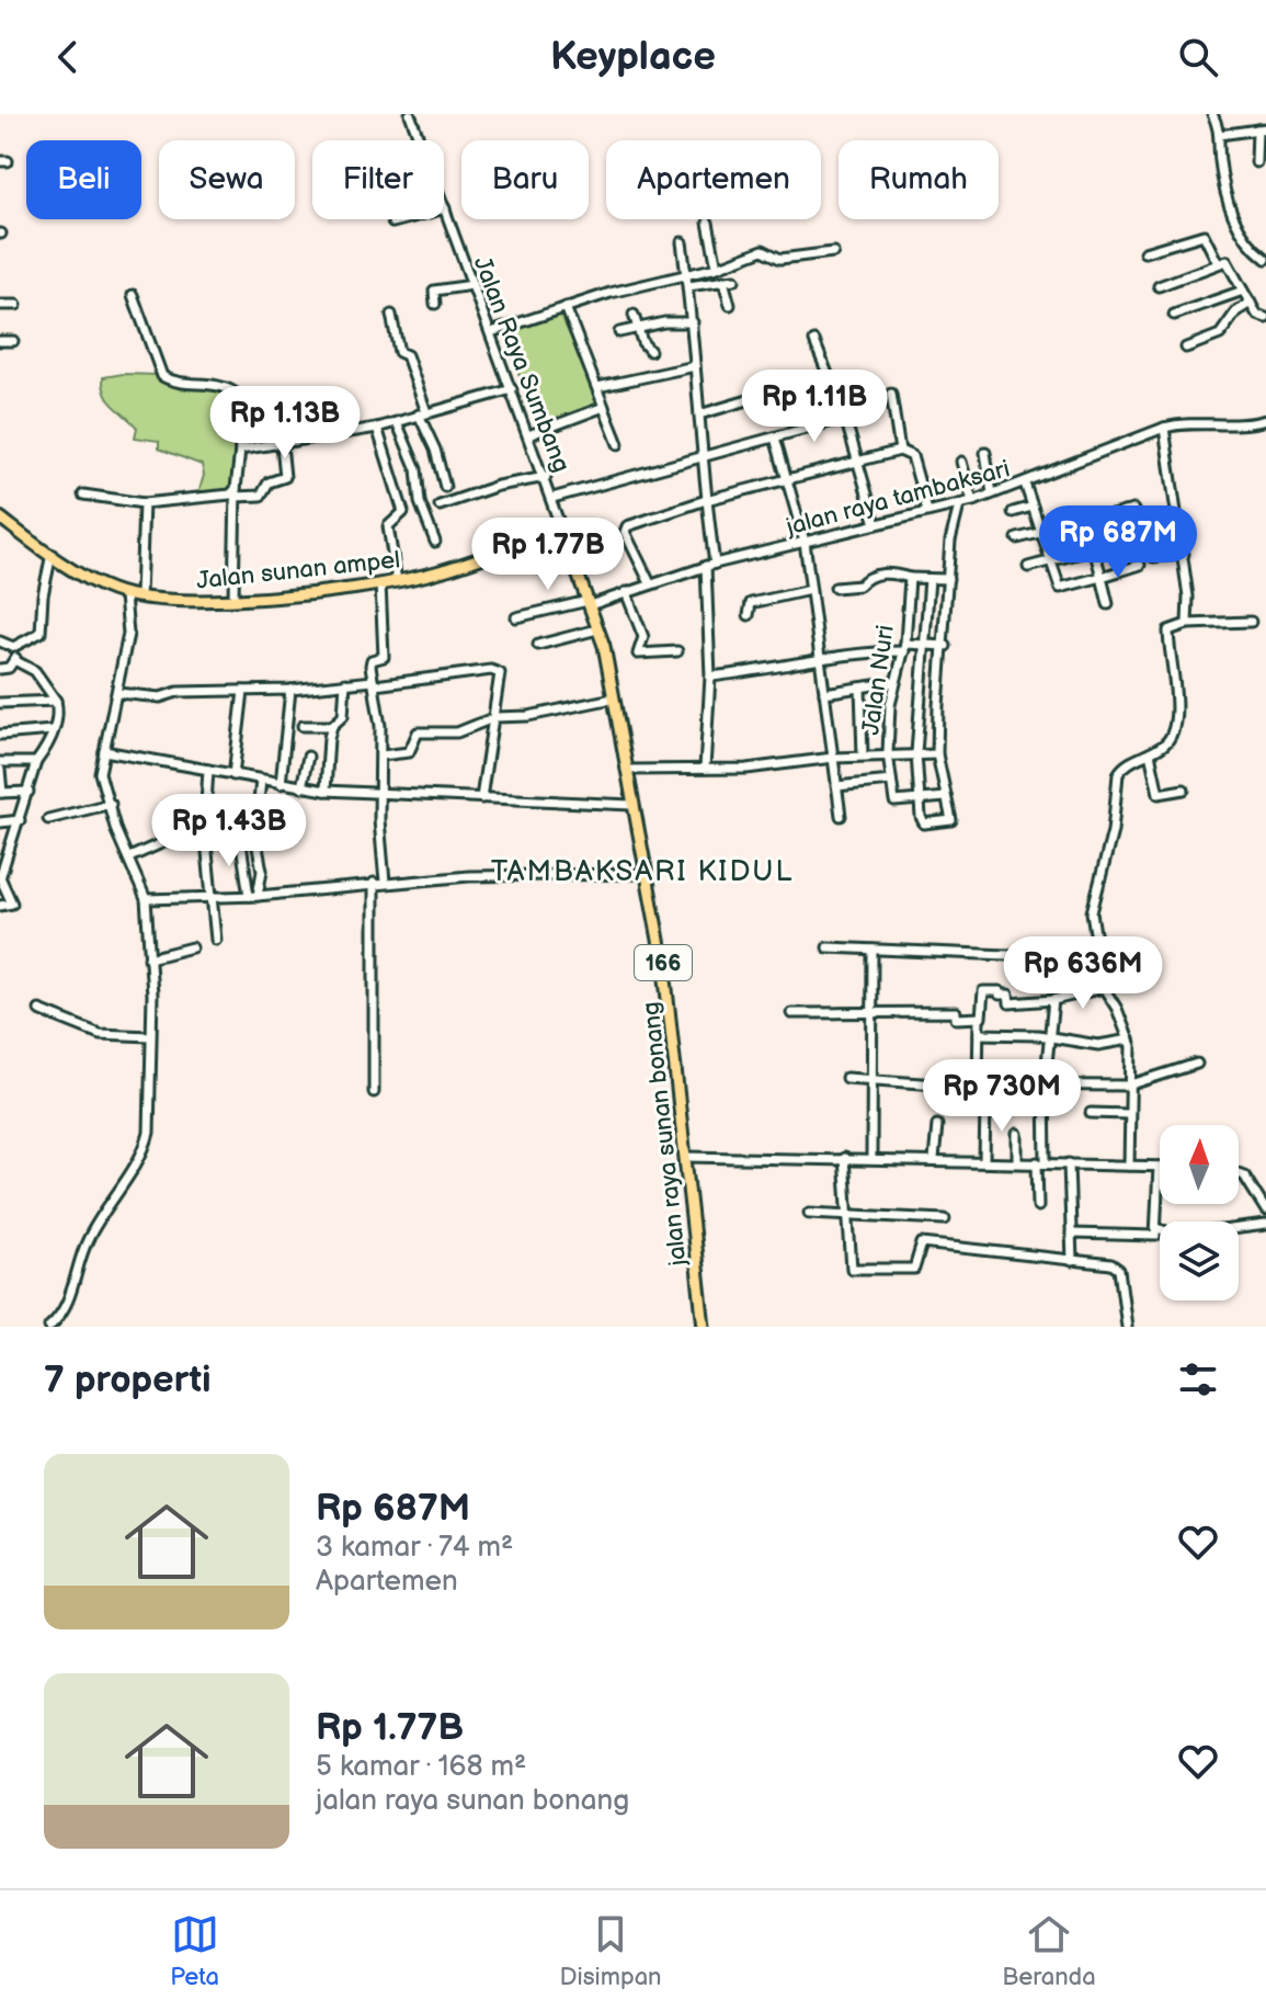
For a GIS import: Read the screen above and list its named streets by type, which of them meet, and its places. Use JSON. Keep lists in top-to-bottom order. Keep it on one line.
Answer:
{"streets":{"main road":["Jalan sunan ampel","166","jalan raya sunan bonang"],"street":["Jalan Raya Sumbang","jalan raya tambaksari","Jalan Nuri"]},"crossings":[["Jalan Raya Sumbang","Jalan sunan ampel"],["Jalan Raya Sumbang","jalan raya sunan bonang"],["jalan raya tambaksari","jalan raya sunan bonang"],["Jalan sunan ampel","jalan raya sunan bonang"]],"districts":["TAMBAKSARI KIDUL"],"north":"top","page":{"header":"Keyplace","chip":["Beli","Sewa","Filter","Baru","Apartemen","Rumah"],"price":["Rp 1.11B","Rp 1.13B","Rp 687M","Rp 1.77B","Rp 1.43B","Rp 636M","Rp 730M"],"heading":"7 properti","list":[{"name":"Rp 687M","note":"3 kamar · 74 m² · Apartemen"},{"name":"Rp 1.77B","note":"5 kamar · 168 m² · jalan raya sunan bonang"}],"tabs":["Peta","Disimpan","Beranda"]}}
